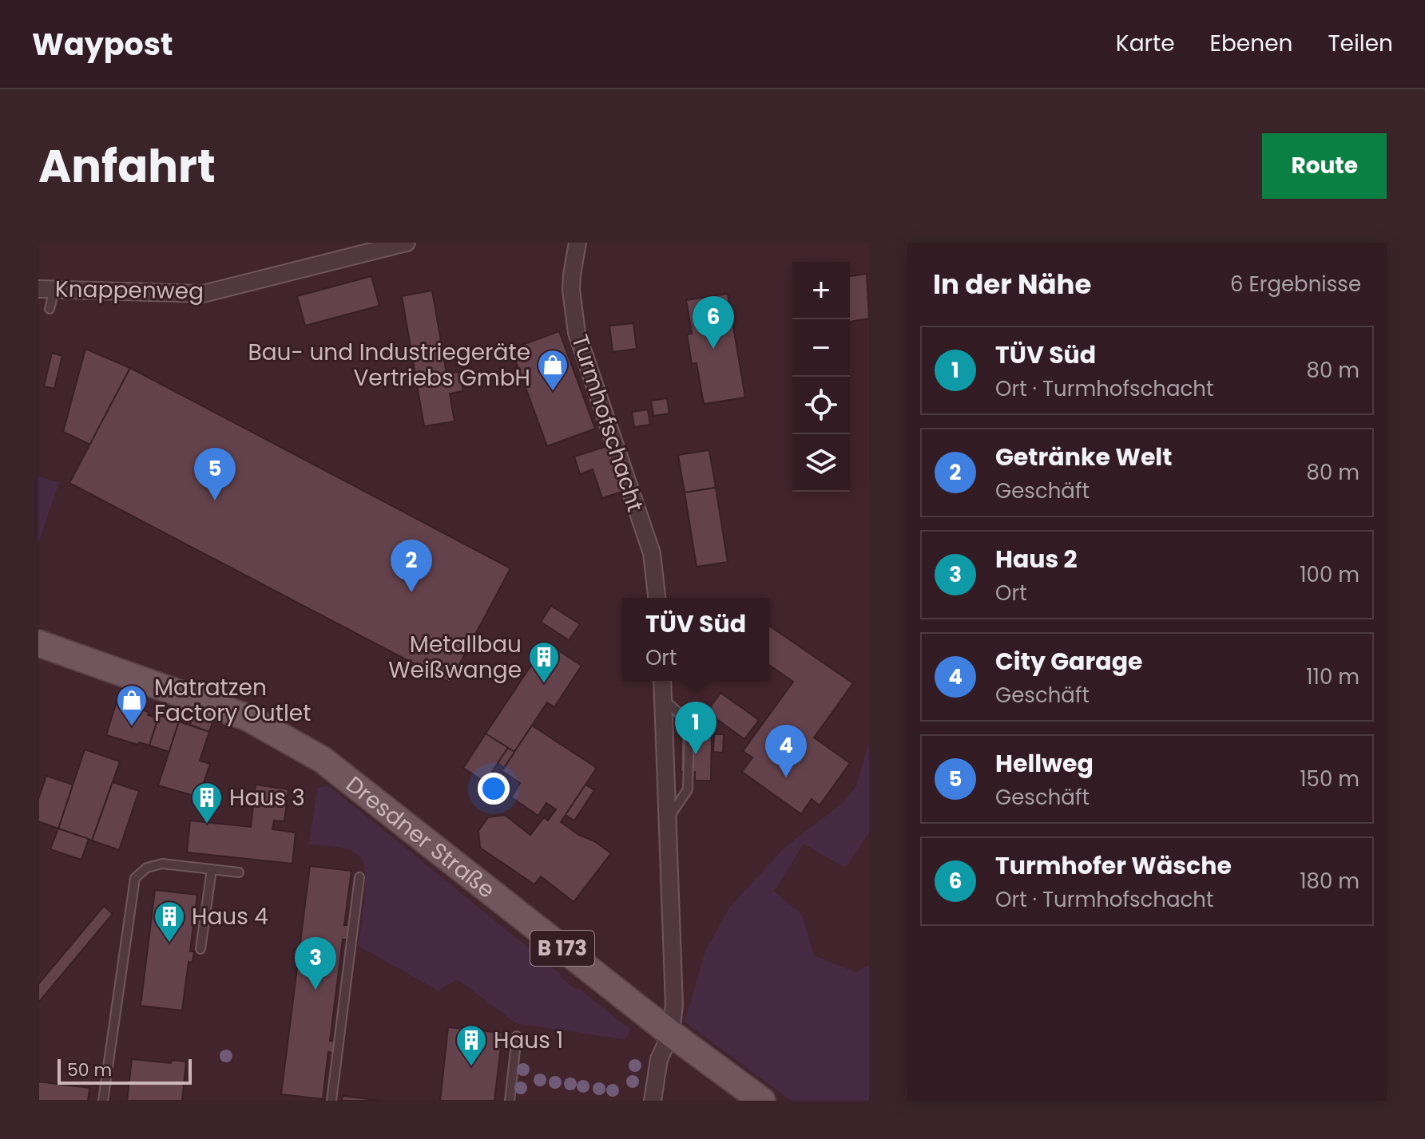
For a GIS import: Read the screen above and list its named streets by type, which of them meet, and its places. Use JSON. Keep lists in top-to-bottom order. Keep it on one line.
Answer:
{"streets":{"main road":["Dresdner Straße","B 173"],"street":["Knappenweg","Turmhofschacht"]},"places":{"shop":["Bau- und Industriegeräte Vertriebs GmbH","Matratzen Factory Outlet"],"building":["Metallbau Weißwange","Haus 3","Haus 4","Haus 1"]},"scale_bar":"50 m","page":{"header":"Waypost","nav":["Karte","Ebenen","Teilen"],"title":"Anfahrt","buttons":"Route","heading":["In der Nähe","6 Ergebnisse"],"map_buttons":["+","−"],"pins":["6","5","2","1","4","3"],"list":[{"mark":"1","name":"TÜV Süd","note":"Ort · Turmhofschacht","value":"80 m"},{"mark":"2","name":"Getränke Welt","note":"Geschäft","value":"80 m"},{"mark":"3","name":"Haus 2","note":"Ort","value":"100 m"},{"mark":"4","name":"City Garage","note":"Geschäft","value":"110 m"},{"mark":"5","name":"Hellweg","note":"Geschäft","value":"150 m"},{"mark":"6","name":"Turmhofer Wäsche","note":"Ort · Turmhofschacht","value":"180 m"}],"popup":["TÜV Süd","Ort"],"scale":"50 m"}}
